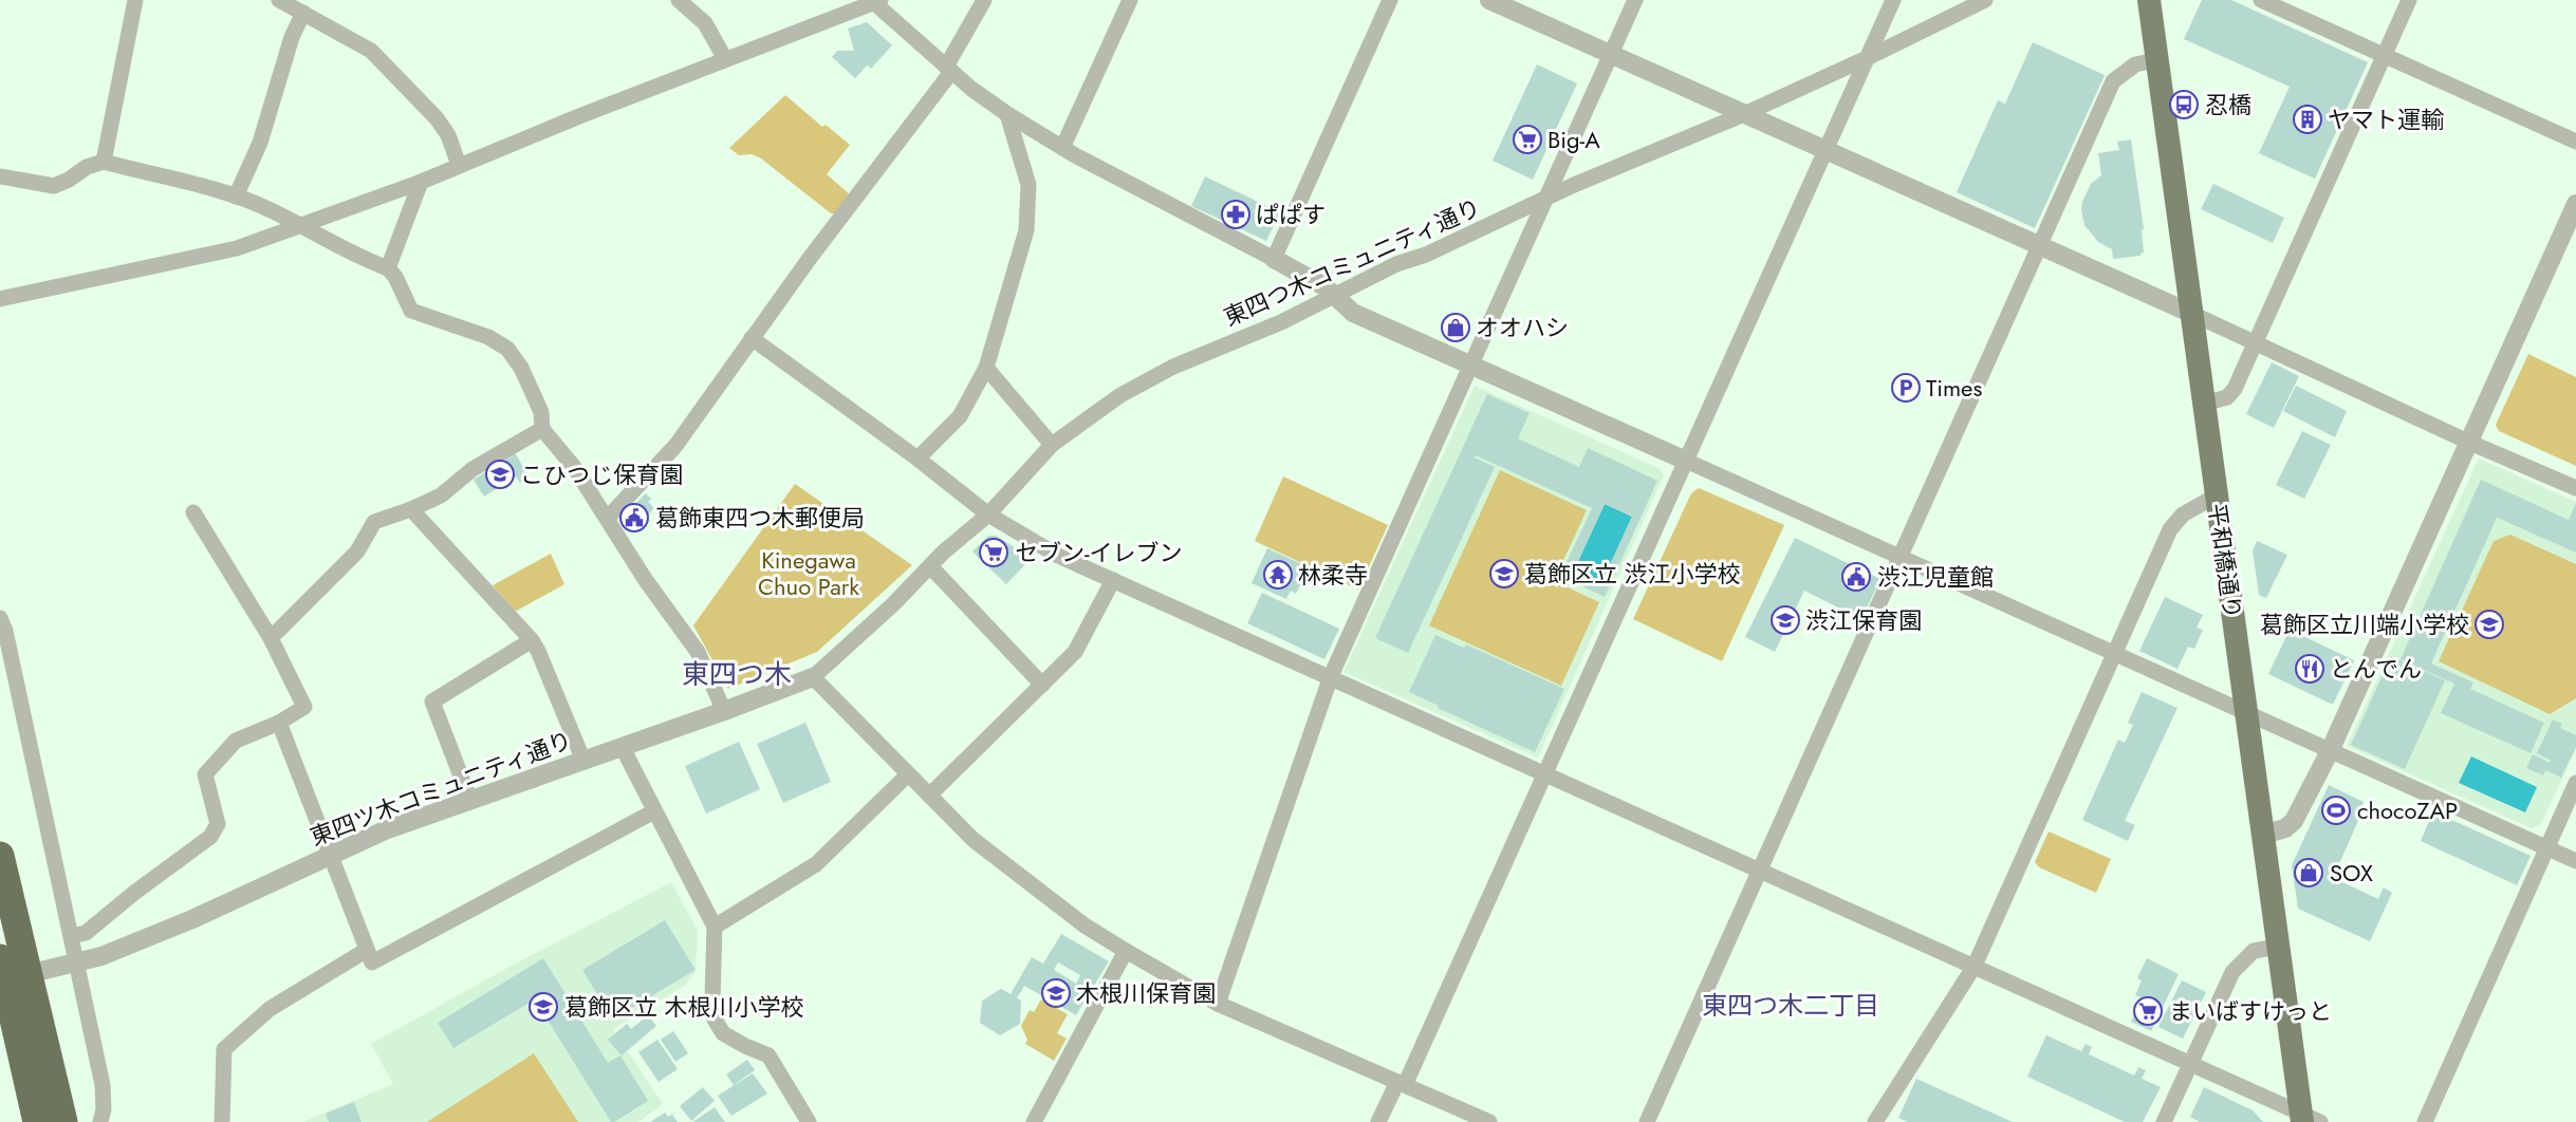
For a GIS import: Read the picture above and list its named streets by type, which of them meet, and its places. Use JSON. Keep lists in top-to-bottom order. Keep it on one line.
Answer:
{"streets":{"main road":["平和橋通り"],"street":["東四つ木コミュニティ通り","東四ツ木コミュニティ通り"]},"crossings":[["東四つ木コミュニティ通り","東四ツ木コミュニティ通り"]],"districts":["東四つ木","東四つ木二丁目"],"parks":["Kinegawa Chuo Park"],"places":{"bus stop":["忍橋"],"building":["ヤマト運輸"],"supermarket":["Big-A","セブン-イレブン","まいばすけっと"],"pharmacy":["ぱぱす"],"shop":["オオハシ","SOX"],"parking":["Times"],"school or university":["こひつじ保育園","葛飾区立 渋江小学校","渋江保育園","葛飾区立川端小学校","木根川保育園","葛飾区立 木根川小学校"],"public building":["葛飾東四つ木郵便局","渋江児童館"],"temple":["林柔寺"],"restaurant":["とんでん"],"sports":["chocoZAP"]}}
